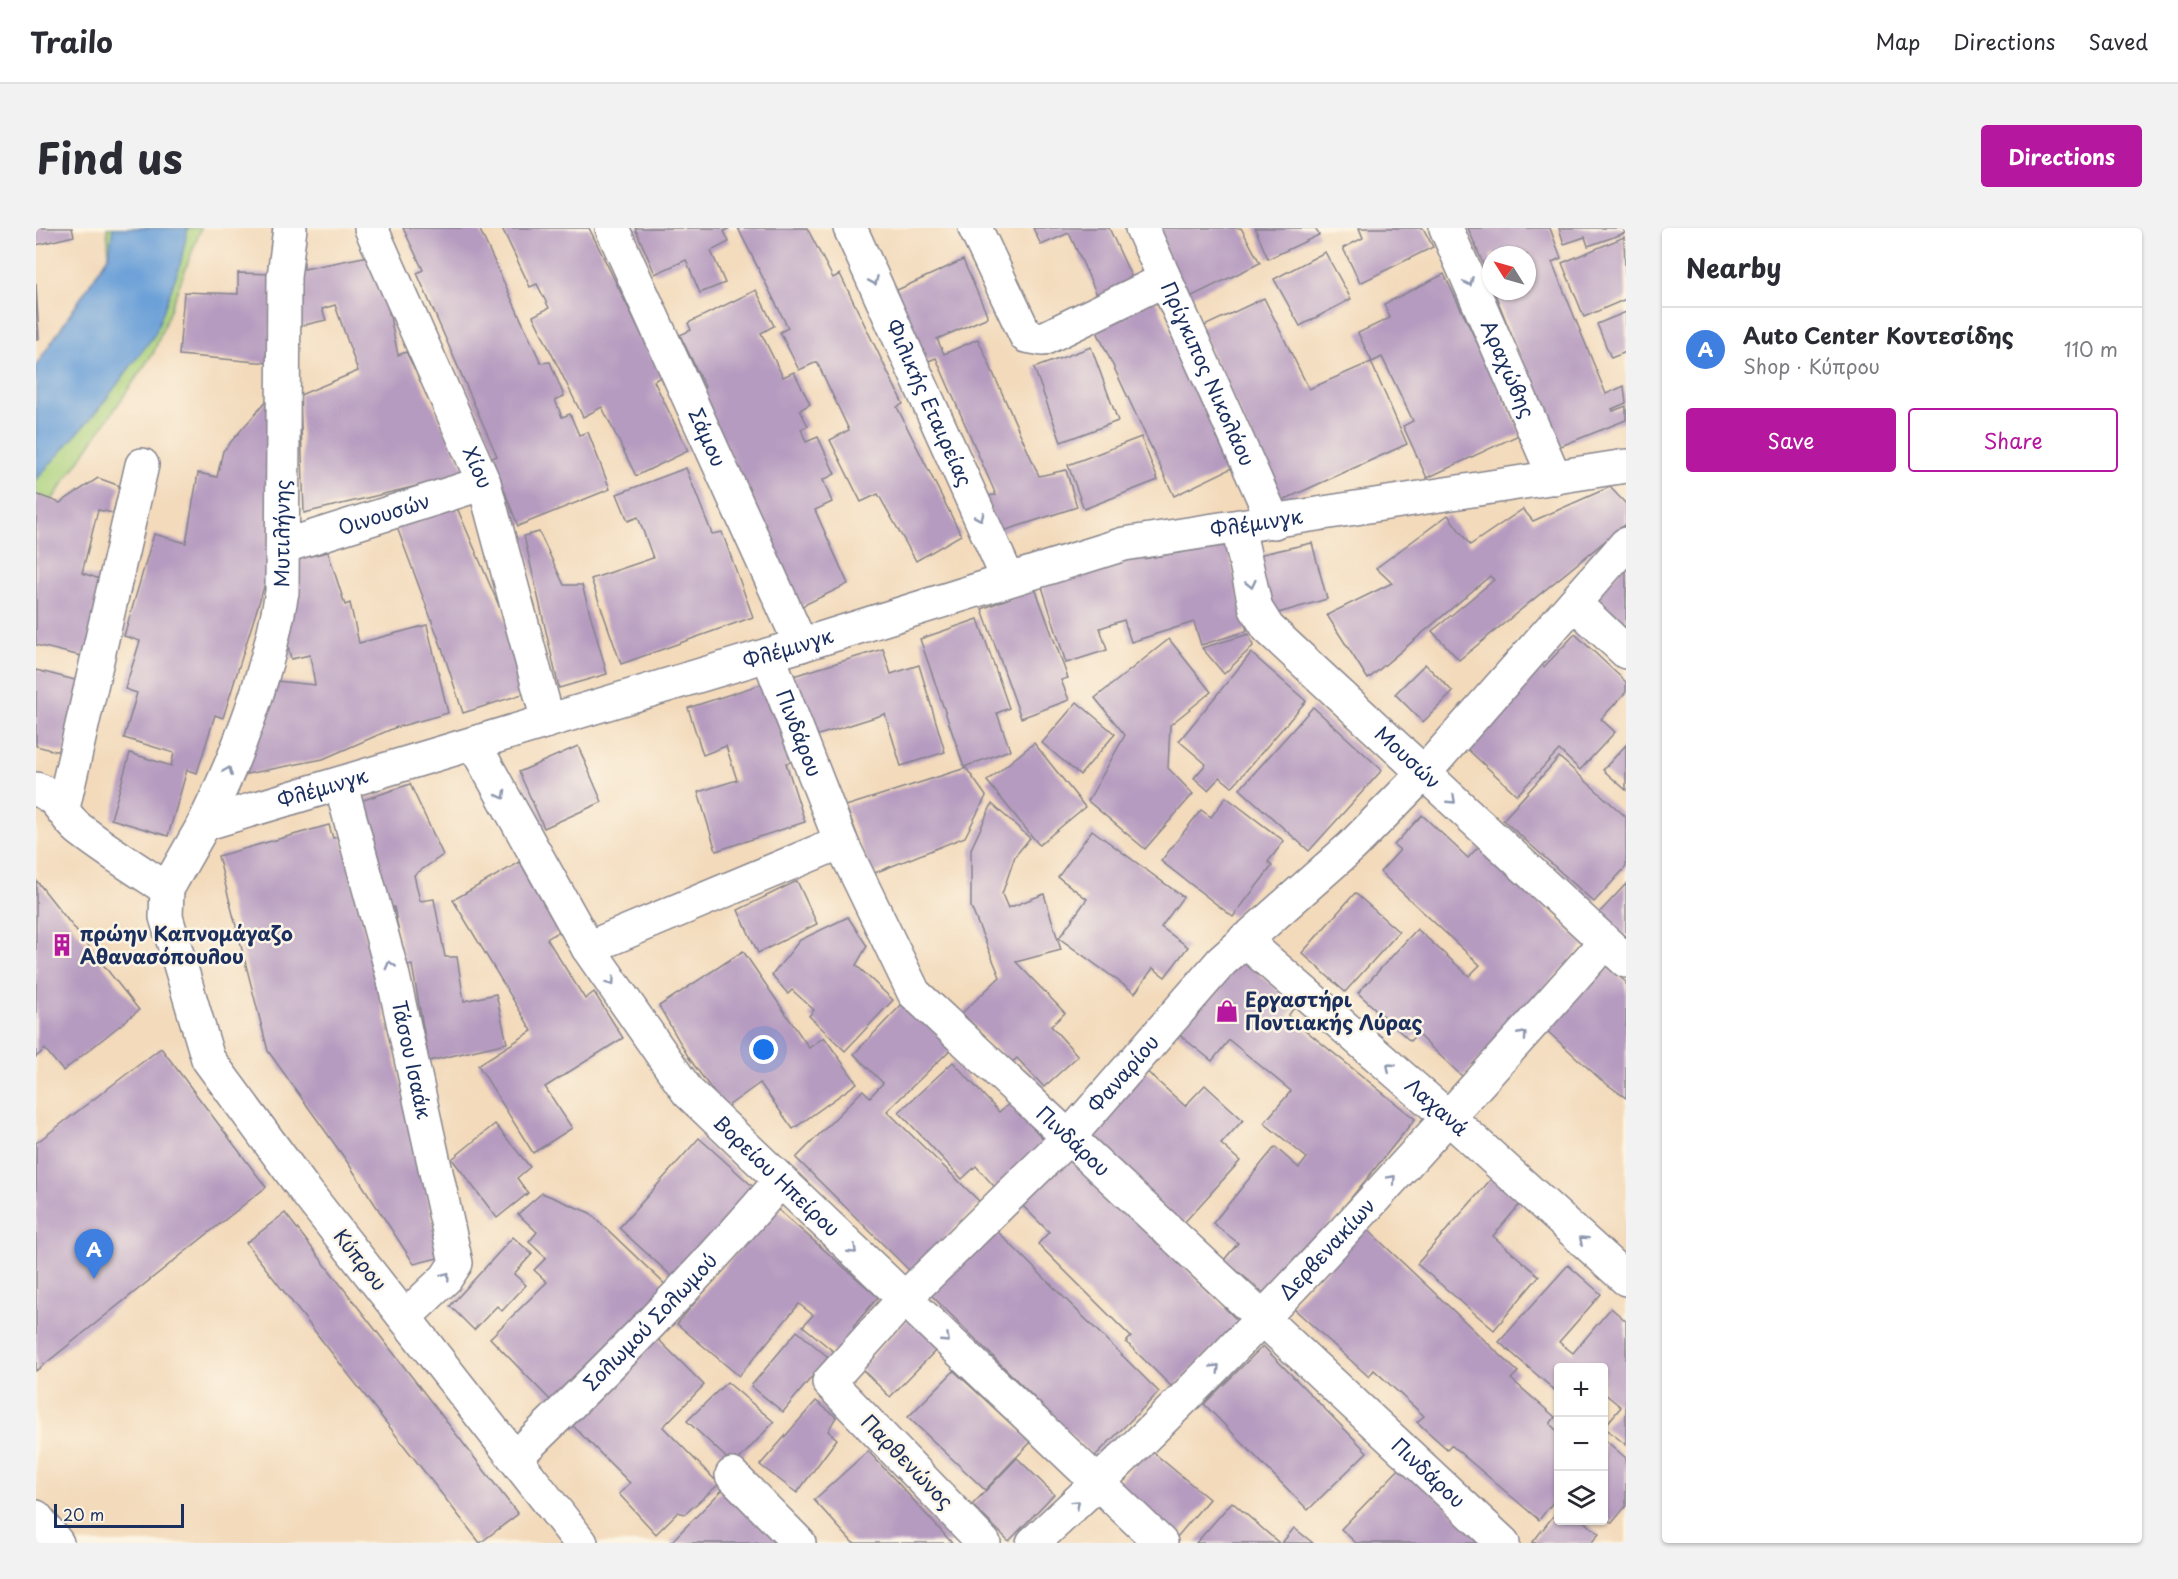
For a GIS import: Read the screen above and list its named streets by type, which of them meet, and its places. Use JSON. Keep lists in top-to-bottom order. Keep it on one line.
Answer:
{"streets":{"street":["Αραχώβης","Πρίγκιπος Νικολάου","Φιλικής Εταιρείας","Σάμου","Χίου","Οινουσών","Φλέμινγκ","Μυτιλήνης","Πινδάρου","Μουσών","Τάσου Ισαάκ","Φαναρίου","Λαχανά","Βορείου Ηπείρου","Δερβενακίων","Κύπρου","Σολωμού Σολωμού","Παρθενώνος"]},"crossings":[["Αραχώβης","Φλέμινγκ"],["Πρίγκιπος Νικολάου","Φλέμινγκ"],["Φιλικής Εταιρείας","Φλέμινγκ"],["Σάμου","Φλέμινγκ"],["Χίου","Οινουσών"],["Χίου","Φλέμινγκ"],["Οινουσών","Μυτιλήνης"],["Φλέμινγκ","Μυτιλήνης"],["Φλέμινγκ","Πινδάρου"],["Φλέμινγκ","Μουσών"],["Φλέμινγκ","Τάσου Ισαάκ"],["Φλέμινγκ","Βορείου Ηπείρου"],["Πινδάρου","Φαναρίου"],["Πινδάρου","Δερβενακίων"],["Μουσών","Φαναρίου"],["Μουσών","Δερβενακίων"],["Τάσου Ισαάκ","Κύπρου"],["Φαναρίου","Λαχανά"],["Φαναρίου","Βορείου Ηπείρου"],["Φαναρίου","Παρθενώνος"],["Λαχανά","Δερβενακίων"],["Βορείου Ηπείρου","Δερβενακίων"],["Βορείου Ηπείρου","Σολωμού Σολωμού"],["Κύπρου","Σολωμού Σολωμού"]],"one_way":["Αραχώβης","Φιλικής Εταιρείας","Μουσών","Τάσου Ισαάκ","Λαχανά","Βορείου Ηπείρου","Δερβενακίων"],"places":{"building":["πρώην Καπνομάγαζο Αθανασόπουλου"],"shop":["Εργαστήρι Ποντιακής Λύρας"]},"scale_bar":"20 m","north":"top left","page":{"header":"Trailo","nav":["Map","Directions","Saved"],"title":"Find us","buttons":["Directions",["Save","Share"]],"heading":"Nearby","list":[{"mark":"A","name":"Auto Center Κοντεσίδης","note":"Shop · Κύπρου","value":"110 m"}],"pins":"A","map_buttons":["+","−"],"scale":"20 m"}}
